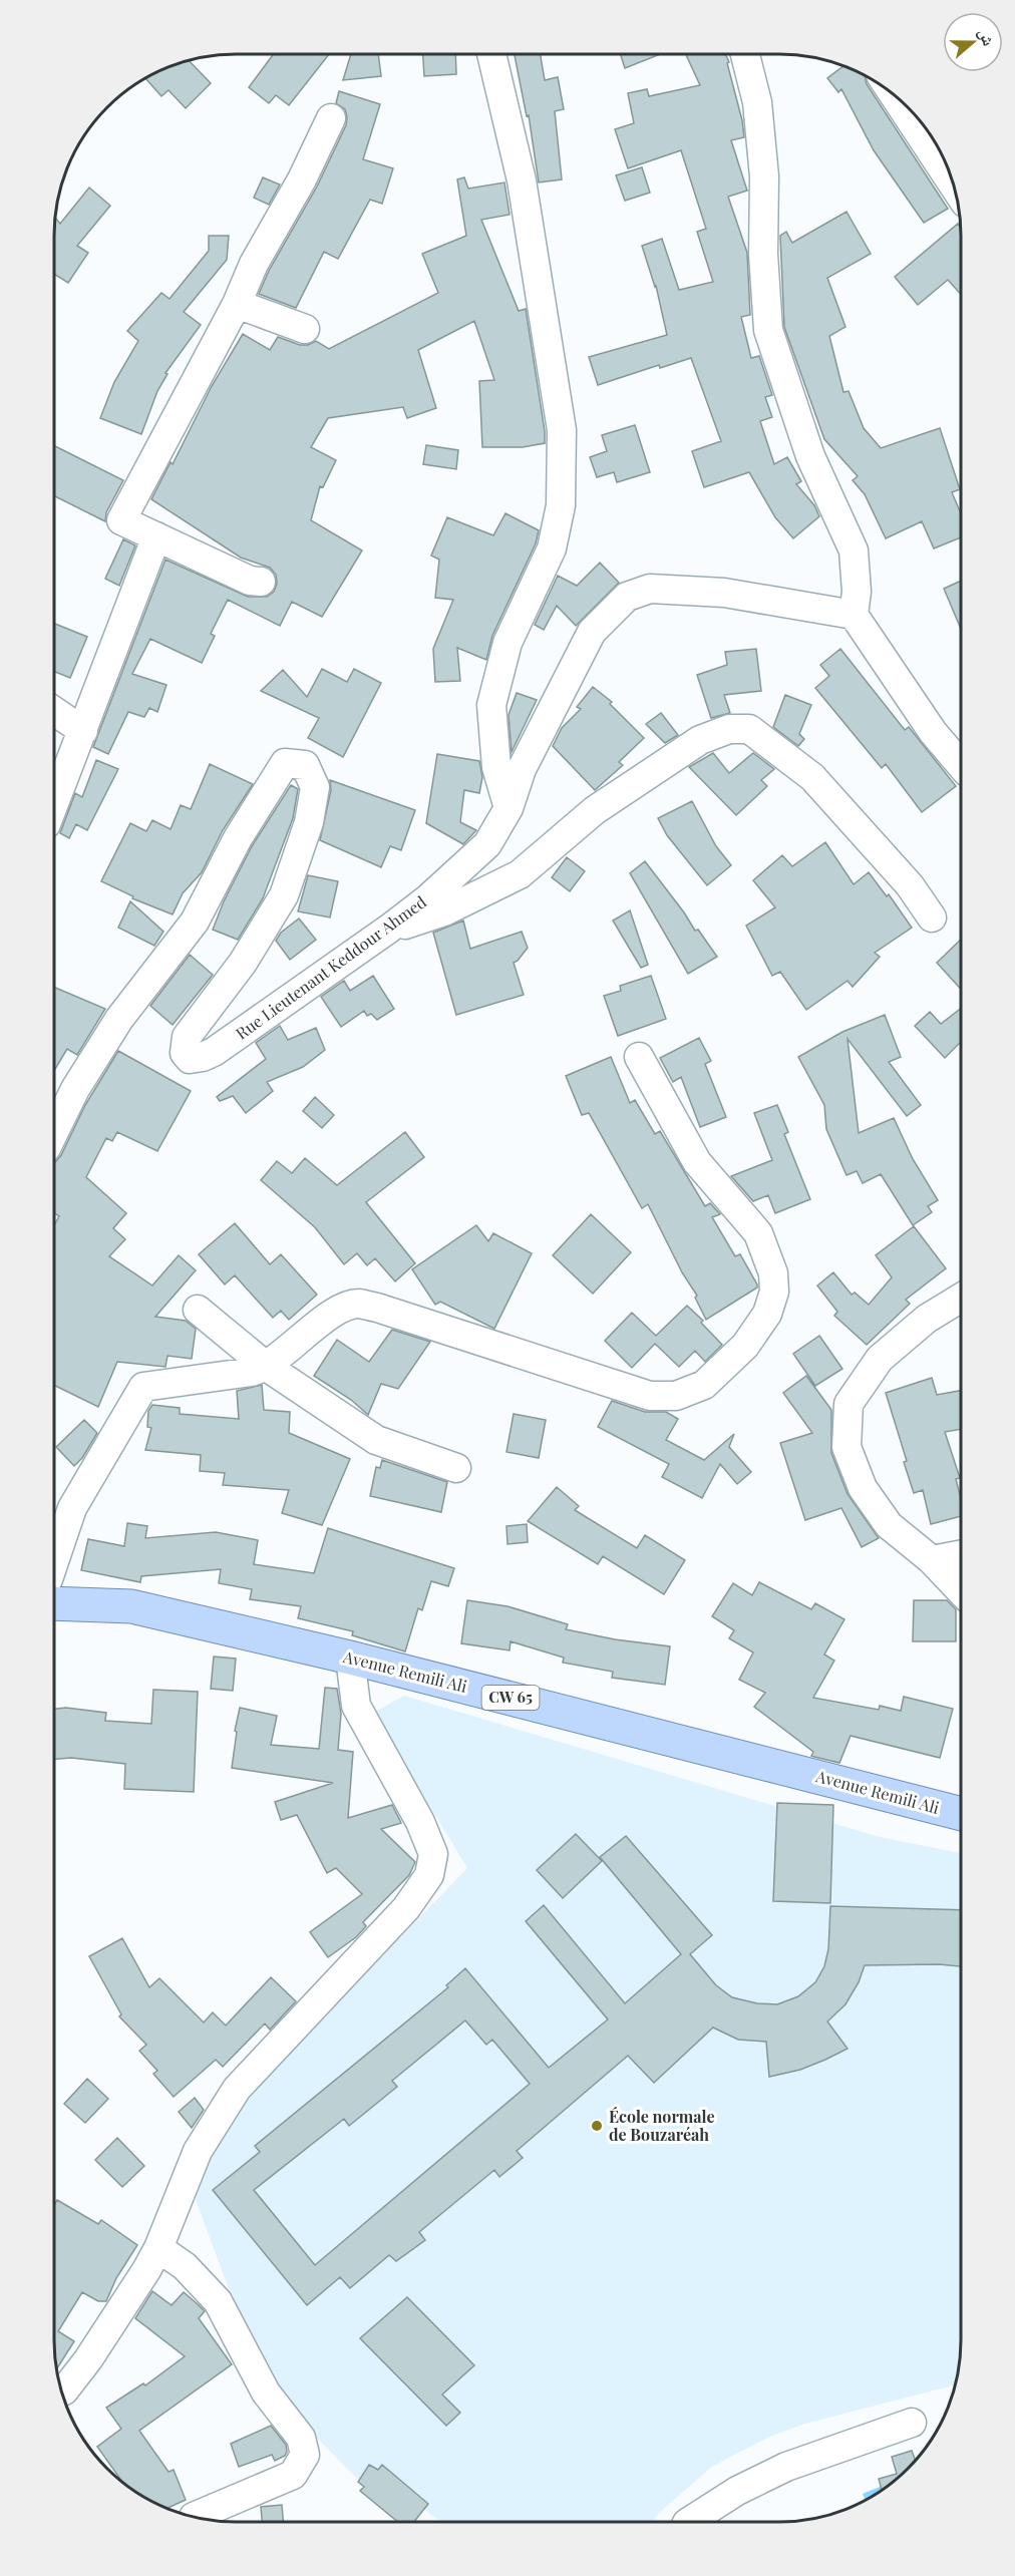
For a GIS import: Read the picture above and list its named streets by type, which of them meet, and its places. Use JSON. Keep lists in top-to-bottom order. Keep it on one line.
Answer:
{"streets":{"main road":["Avenue Remili Ali","CW 65"],"street":["Rue Lieutenant Keddour Ahmed"]},"places":["École normale de Bouzaréah"],"north":"right"}
